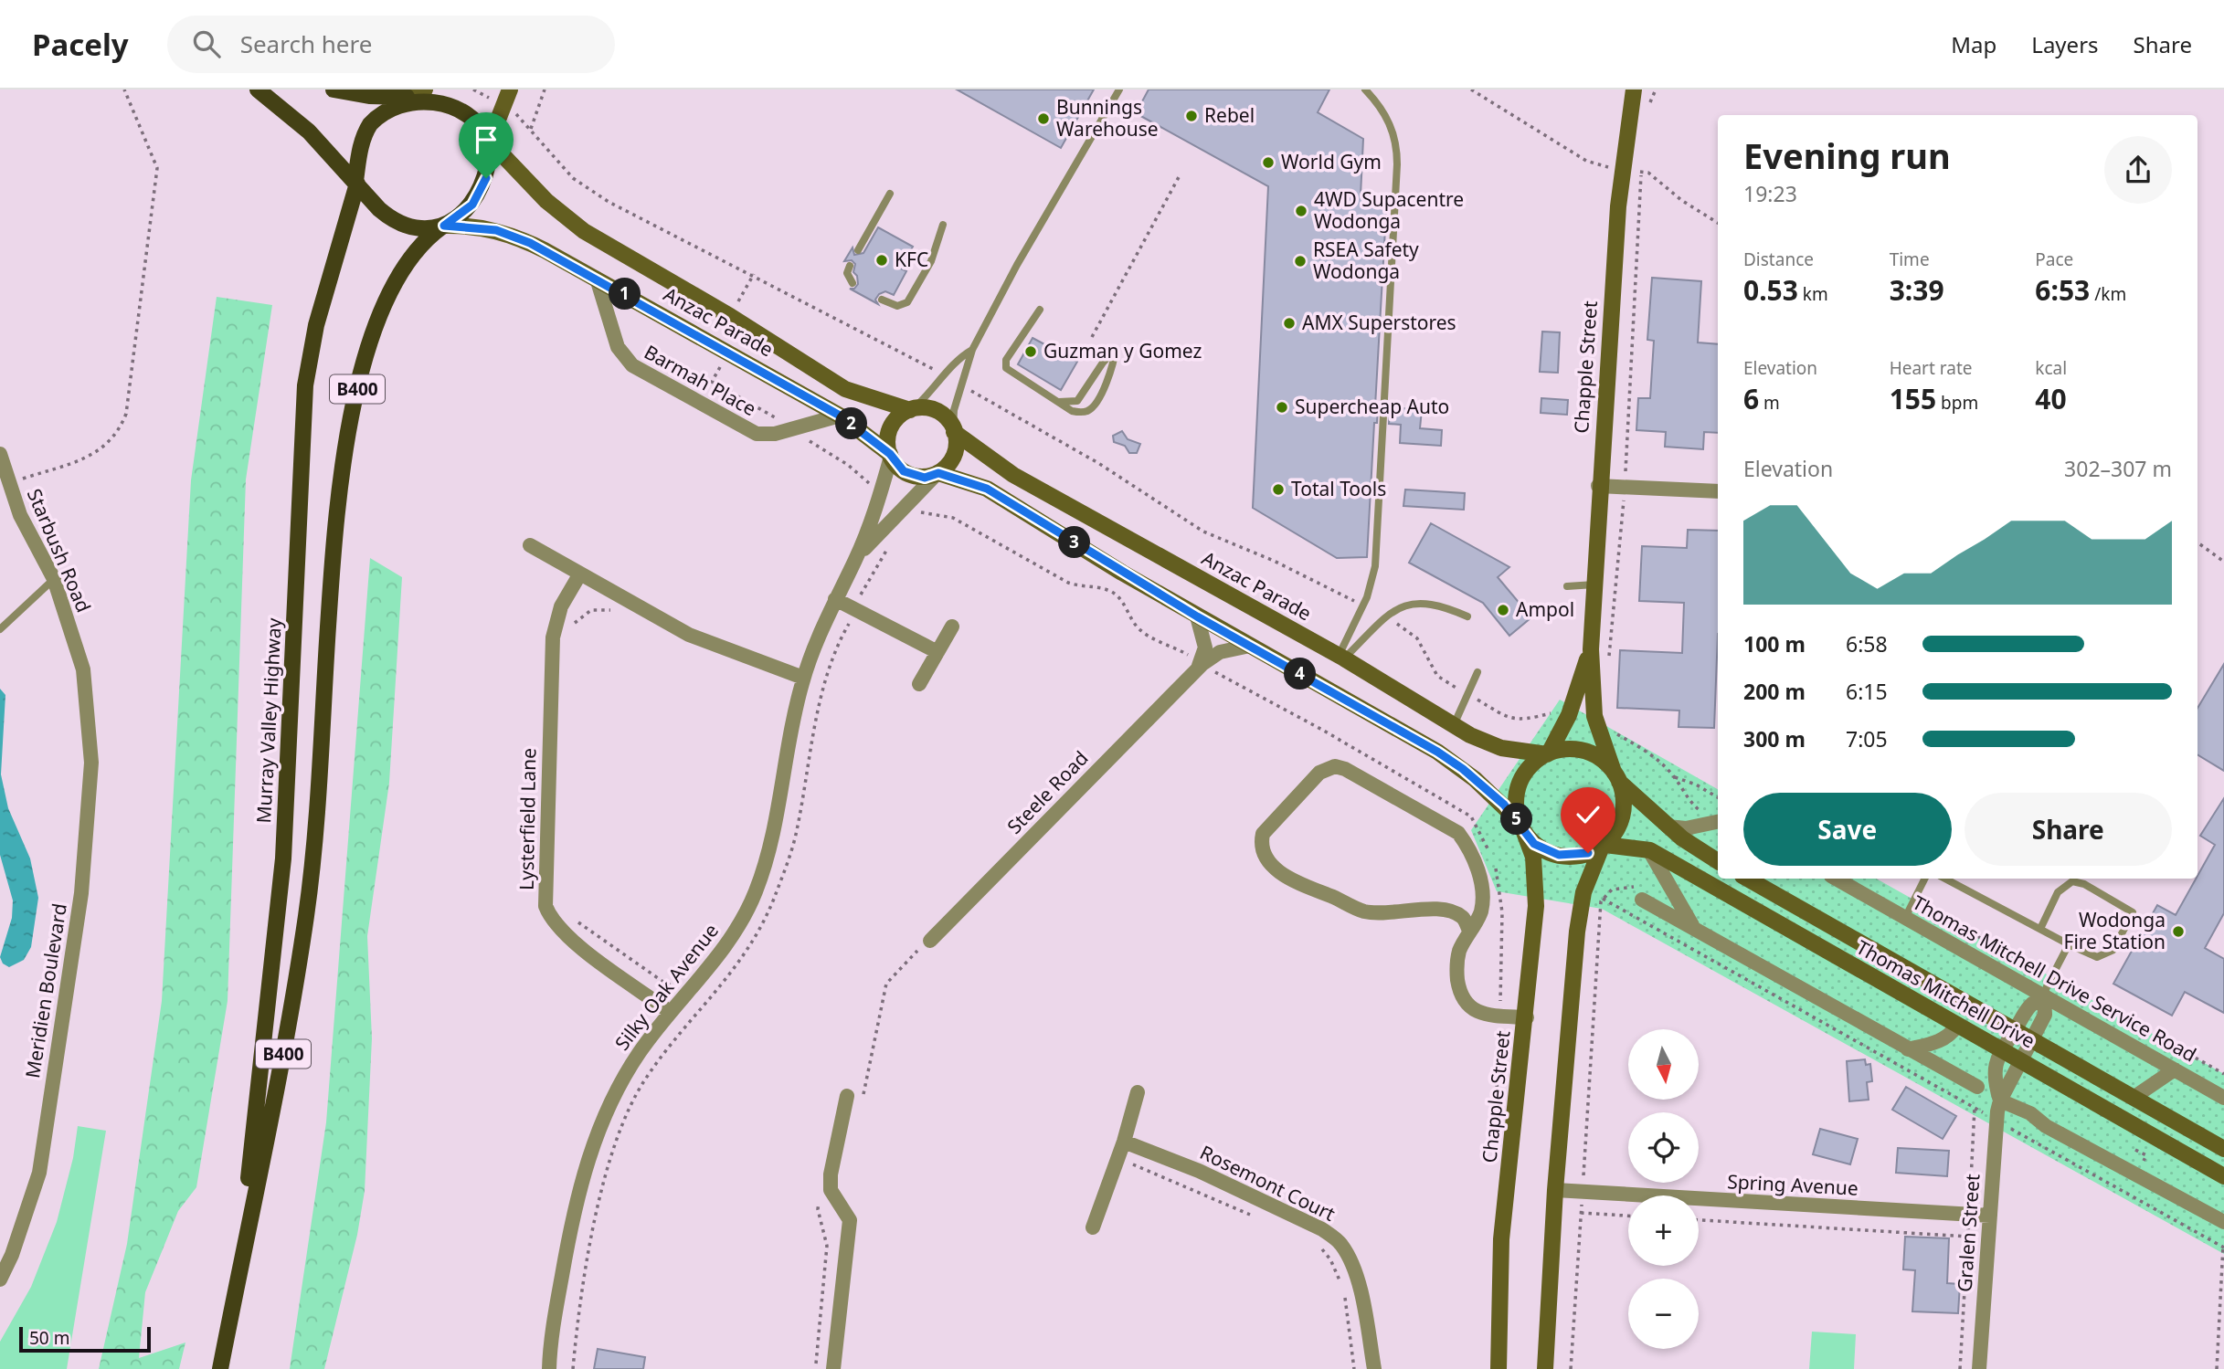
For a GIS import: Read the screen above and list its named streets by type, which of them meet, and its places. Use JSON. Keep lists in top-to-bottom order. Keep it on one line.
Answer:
{"streets":{"main road":["Anzac Parade","Chapple Street","B400","Murray Valley Highway","Thomas Mitchell Drive"],"street":["Barmah Place","Starbush Road","Steele Road","Lysterfield Lane","Thomas Mitchell Drive Service Road","Silky Oak Avenue","Meridien Boulevard","Rosemont Court","Spring Avenue","Gralen Street"]},"crossings":[["Anzac Parade","Chapple Street"],["Anzac Parade","Barmah Place"],["Anzac Parade","B400"],["Anzac Parade","Murray Valley Highway"],["Anzac Parade","Silky Oak Avenue"],["Anzac Parade","Thomas Mitchell Drive"],["Chapple Street","Thomas Mitchell Drive"],["B400","Murray Valley Highway"],["Starbush Road","Meridien Boulevard"],["Lysterfield Lane","Silky Oak Avenue"],["Thomas Mitchell Drive Service Road","Gralen Street"],["Thomas Mitchell Drive","Gralen Street"],["Spring Avenue","Gralen Street"]],"places":["Rebel","Bunnings Warehouse","World Gym","4WD Supacentre Wodonga","KFC","RSEA Safety Wodonga","AMX Superstores","Guzman y Gomez","Supercheap Auto","Total Tools","Ampol","Wodonga Fire Station"],"scale_bar":"50 m","north":"bottom","page":{"header":"Pacely","search":"Search here","nav":["Map","Layers","Share"],"heading":["Evening run","19:23"],"stats":[["Distance","0.53 km"],["Time","3:39"],["Pace","6:53 /km"],["Elevation","6 m"],["Heart rate","155 bpm"],["kcal","40"]],"pins":["1","2","3","4","5"],"chart":["Elevation","302–307 m"],"list":[{"name":"100 m","note":"6:58"},{"name":"200 m","note":"6:15"},{"name":"300 m","note":"7:05"}],"buttons":["Save","Share"],"map_buttons":["+","−"],"scale":"50 m"}}
